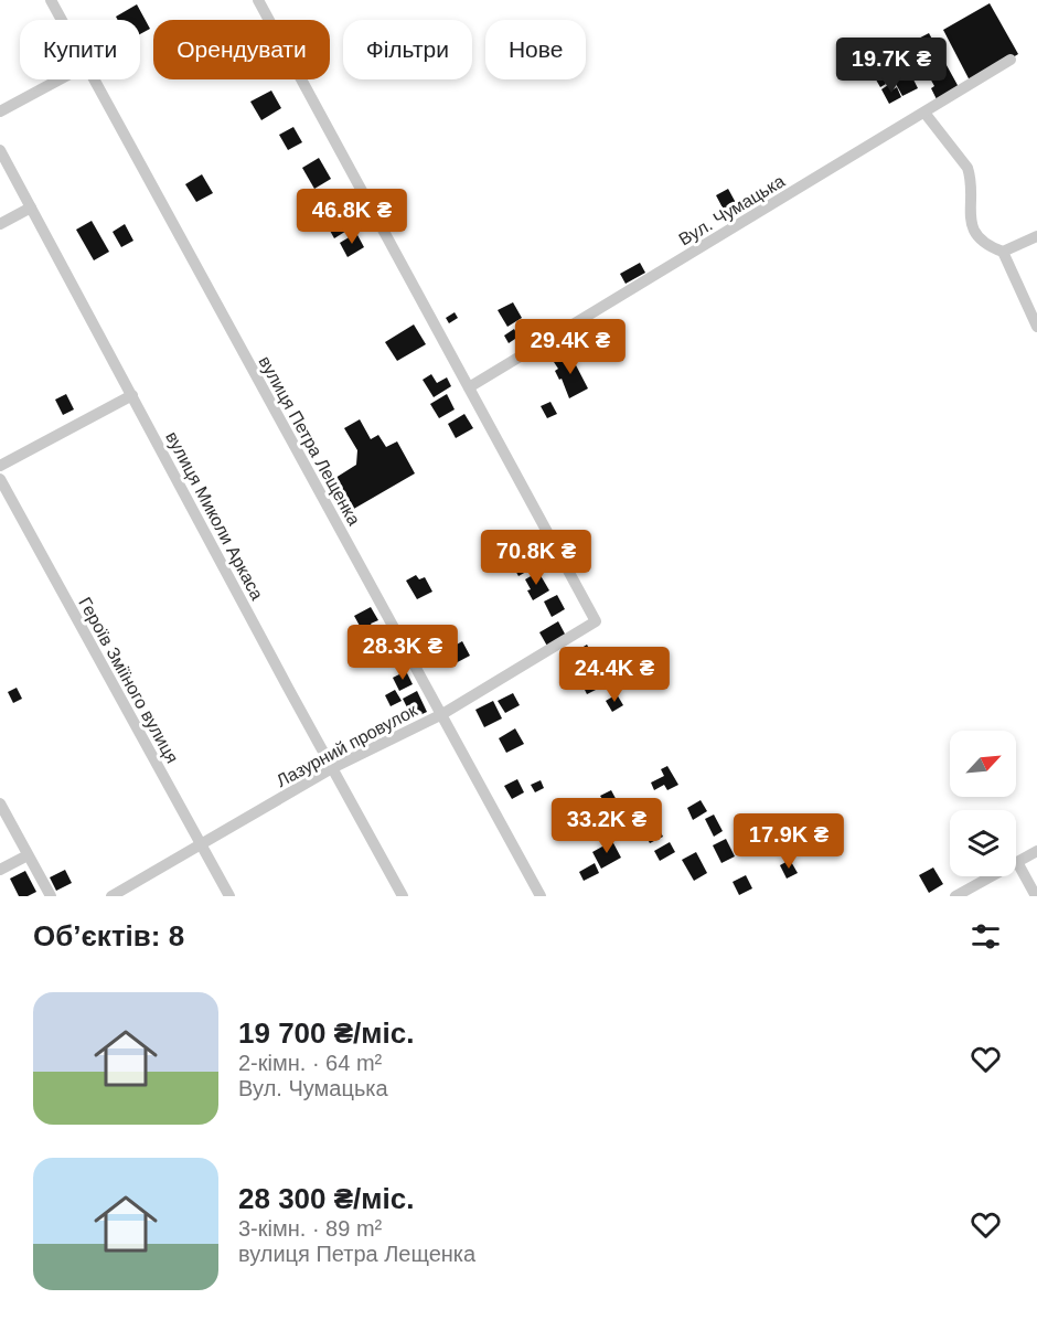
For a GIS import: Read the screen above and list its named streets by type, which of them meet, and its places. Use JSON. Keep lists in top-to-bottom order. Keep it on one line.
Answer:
{"streets":{"street":["Вул. Чумацька","вулиця Петра Лещенка","вулиця Миколи Аркаса","Героїв Зміїного вулиця","Лазурний провулок"]},"crossings":[["Вул. Чумацька","Лазурний провулок"],["вулиця Петра Лещенка","Лазурний провулок"],["вулиця Миколи Аркаса","Лазурний провулок"],["Героїв Зміїного вулиця","Лазурний провулок"]],"north":"top right","page":{"chip":["Купити","Орендувати","Фільтри","Нове"],"price":["19.7K ₴","46.8K ₴","29.4K ₴","70.8K ₴","28.3K ₴","24.4K ₴","33.2K ₴","17.9K ₴"],"heading":"Об’єктів: 8","list":[{"name":"19 700 ₴/міс.","note":"2-кімн. · 64 m² · Вул. Чумацька"},{"name":"28 300 ₴/міс.","note":"3-кімн. · 89 m² · вулиця Петра Лещенка"}]}}
